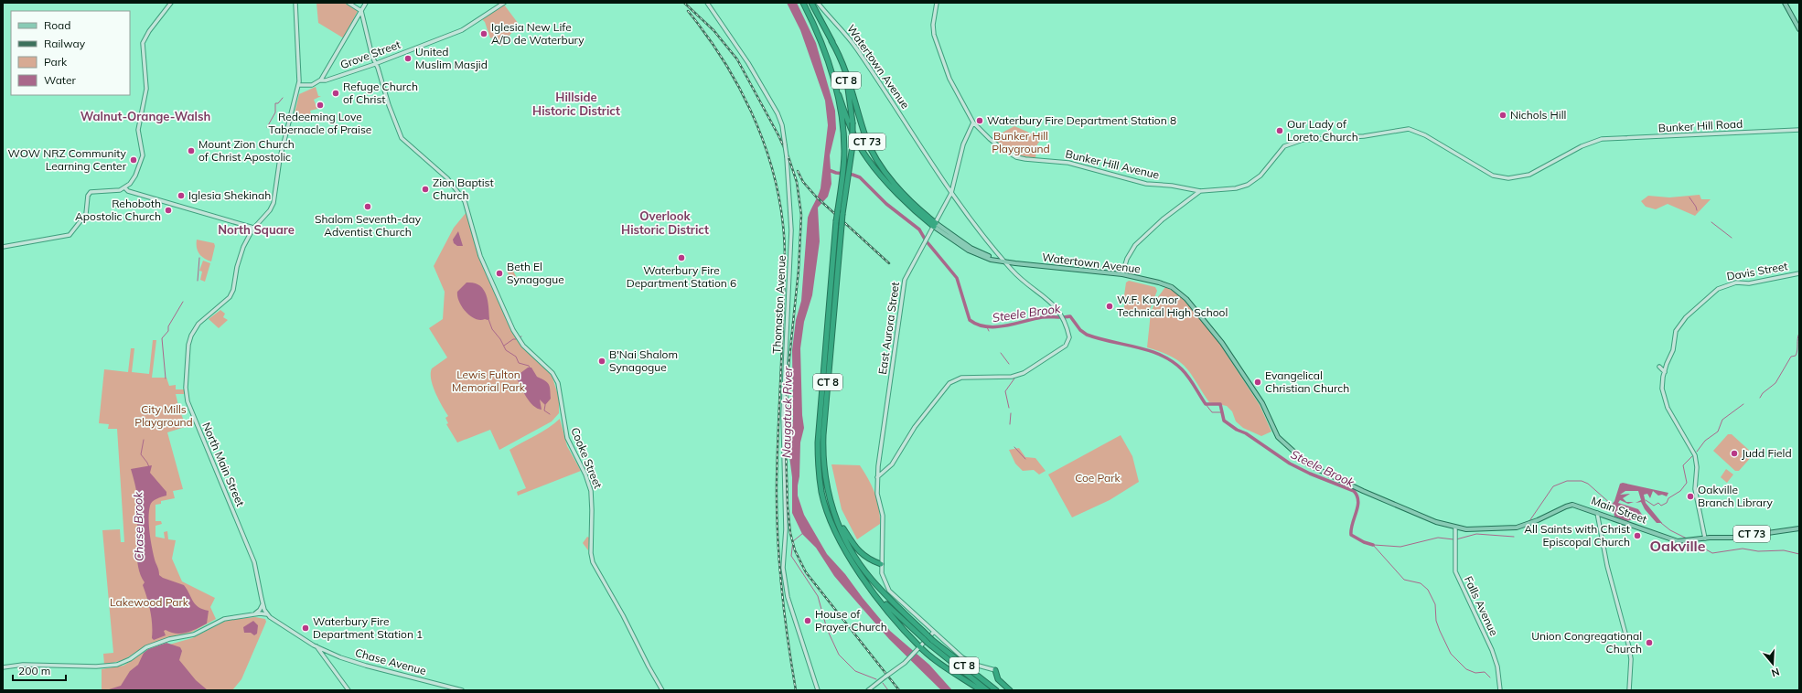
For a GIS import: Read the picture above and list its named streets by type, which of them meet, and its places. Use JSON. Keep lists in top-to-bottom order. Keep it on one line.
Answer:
{"streets":{"highway":["CT 8","CT 73"],"main road":["Grove Street","Watertown Avenue","Bunker Hill Road","Bunker Hill Avenue","Davis Street","Thomaston Avenue","East Aurora Street","Cooke Street","North Main Street","Main Street","Falls Avenue","Chase Avenue"]},"crossings":[["Grove Street","Cooke Street"],["Watertown Avenue","CT 73"],["Watertown Avenue","East Aurora Street"],["Watertown Avenue","Main Street"],["Watertown Avenue","Falls Avenue"],["CT 8","CT 73"],["Bunker Hill Road","Bunker Hill Avenue"],["CT 73","East Aurora Street"],["Bunker Hill Avenue","East Aurora Street"],["North Main Street","Chase Avenue"]],"districts":["Hillside Historic District","Walnut-Orange-Walsh","Overlook Historic District","North Square","Oakville"],"water":["Steele Brook","Naugatuck River","Chase Brook"],"parks":["Bunker Hill Playground","Lewis Fulton Memorial Park","City Mills Playground","Coe Park","Lakewood Park"],"places":["Iglesia New Life A/D de Waterbury","United Muslim Masjid","Refuge Church of Christ","Redeeming Love Tabernacle of Praise","Nichols Hill","Waterbury Fire Department Station 8","Our Lady of Loreto Church","Mount Zion Church of Christ Apostolic","WOW NRZ Community Learning Center","Zion Baptist Church","Iglesia Shekinah","Shalom Seventh-day Adventist Church","Rehoboth Apostolic Church","Waterbury Fire Department Station 6","Beth El Synagogue","W.F. Kaynor Technical High School","B'Nai Shalom Synagogue","Evangelical Christian Church","Judd Field","Oakville Branch Library","All Saints with Christ Episcopal Church","House of Prayer Church","Waterbury Fire Department Station 1","Union Congregational Church"],"legend":["Road","Railway","Park","Water"],"scale_bar":"200 m","north":"bottom"}
